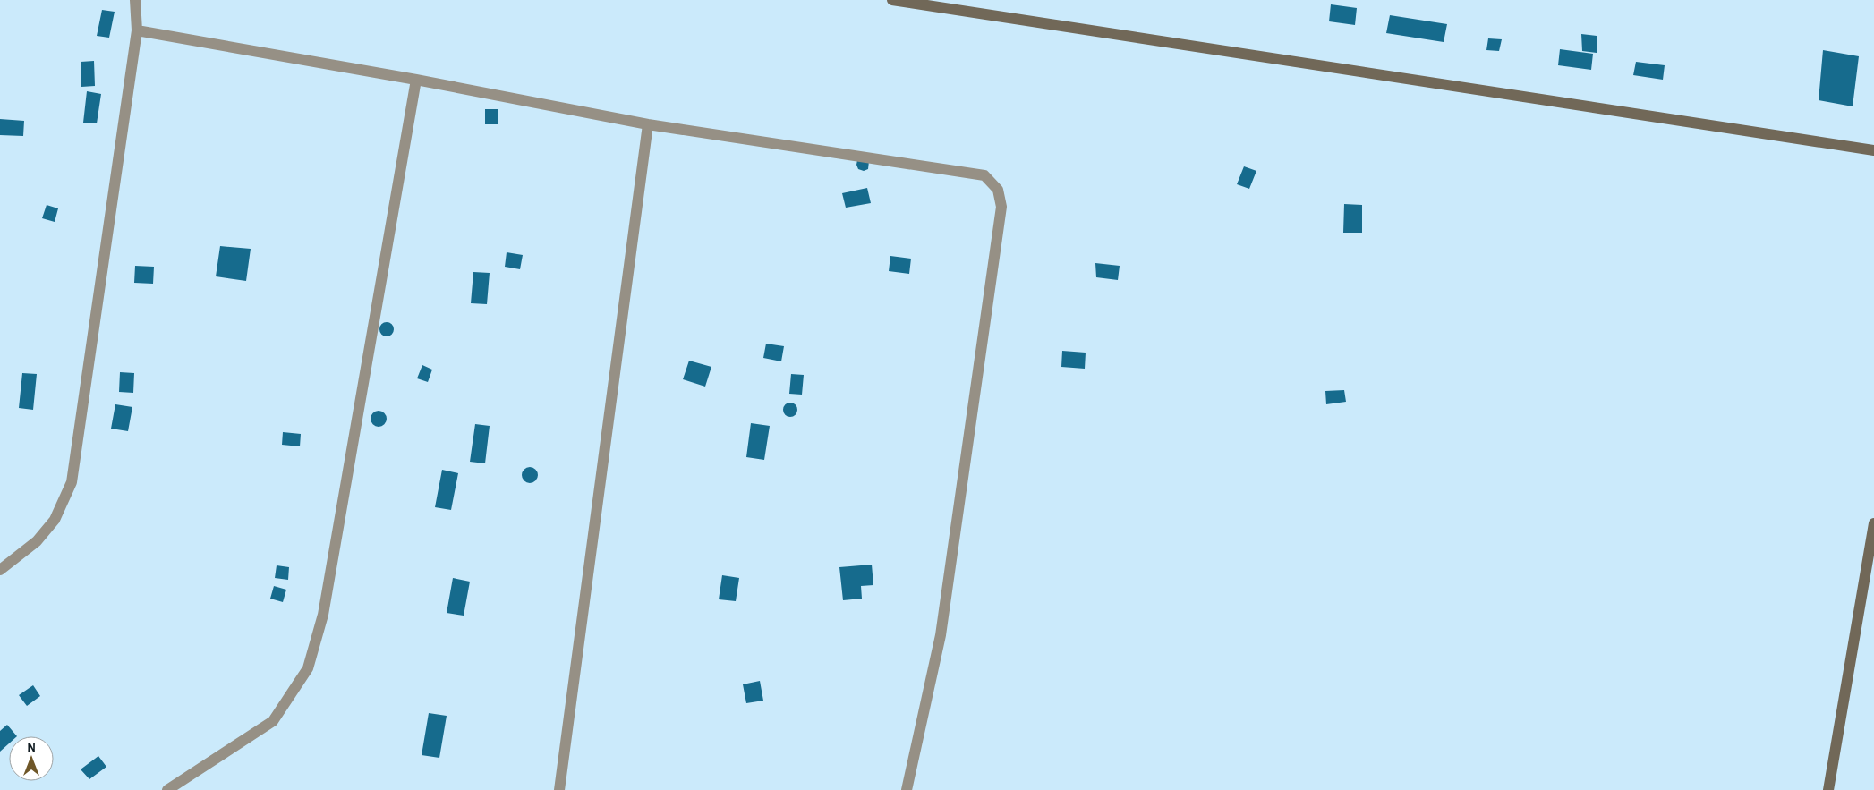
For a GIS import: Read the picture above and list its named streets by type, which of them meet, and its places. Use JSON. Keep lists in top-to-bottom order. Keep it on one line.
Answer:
{"north":"top"}
